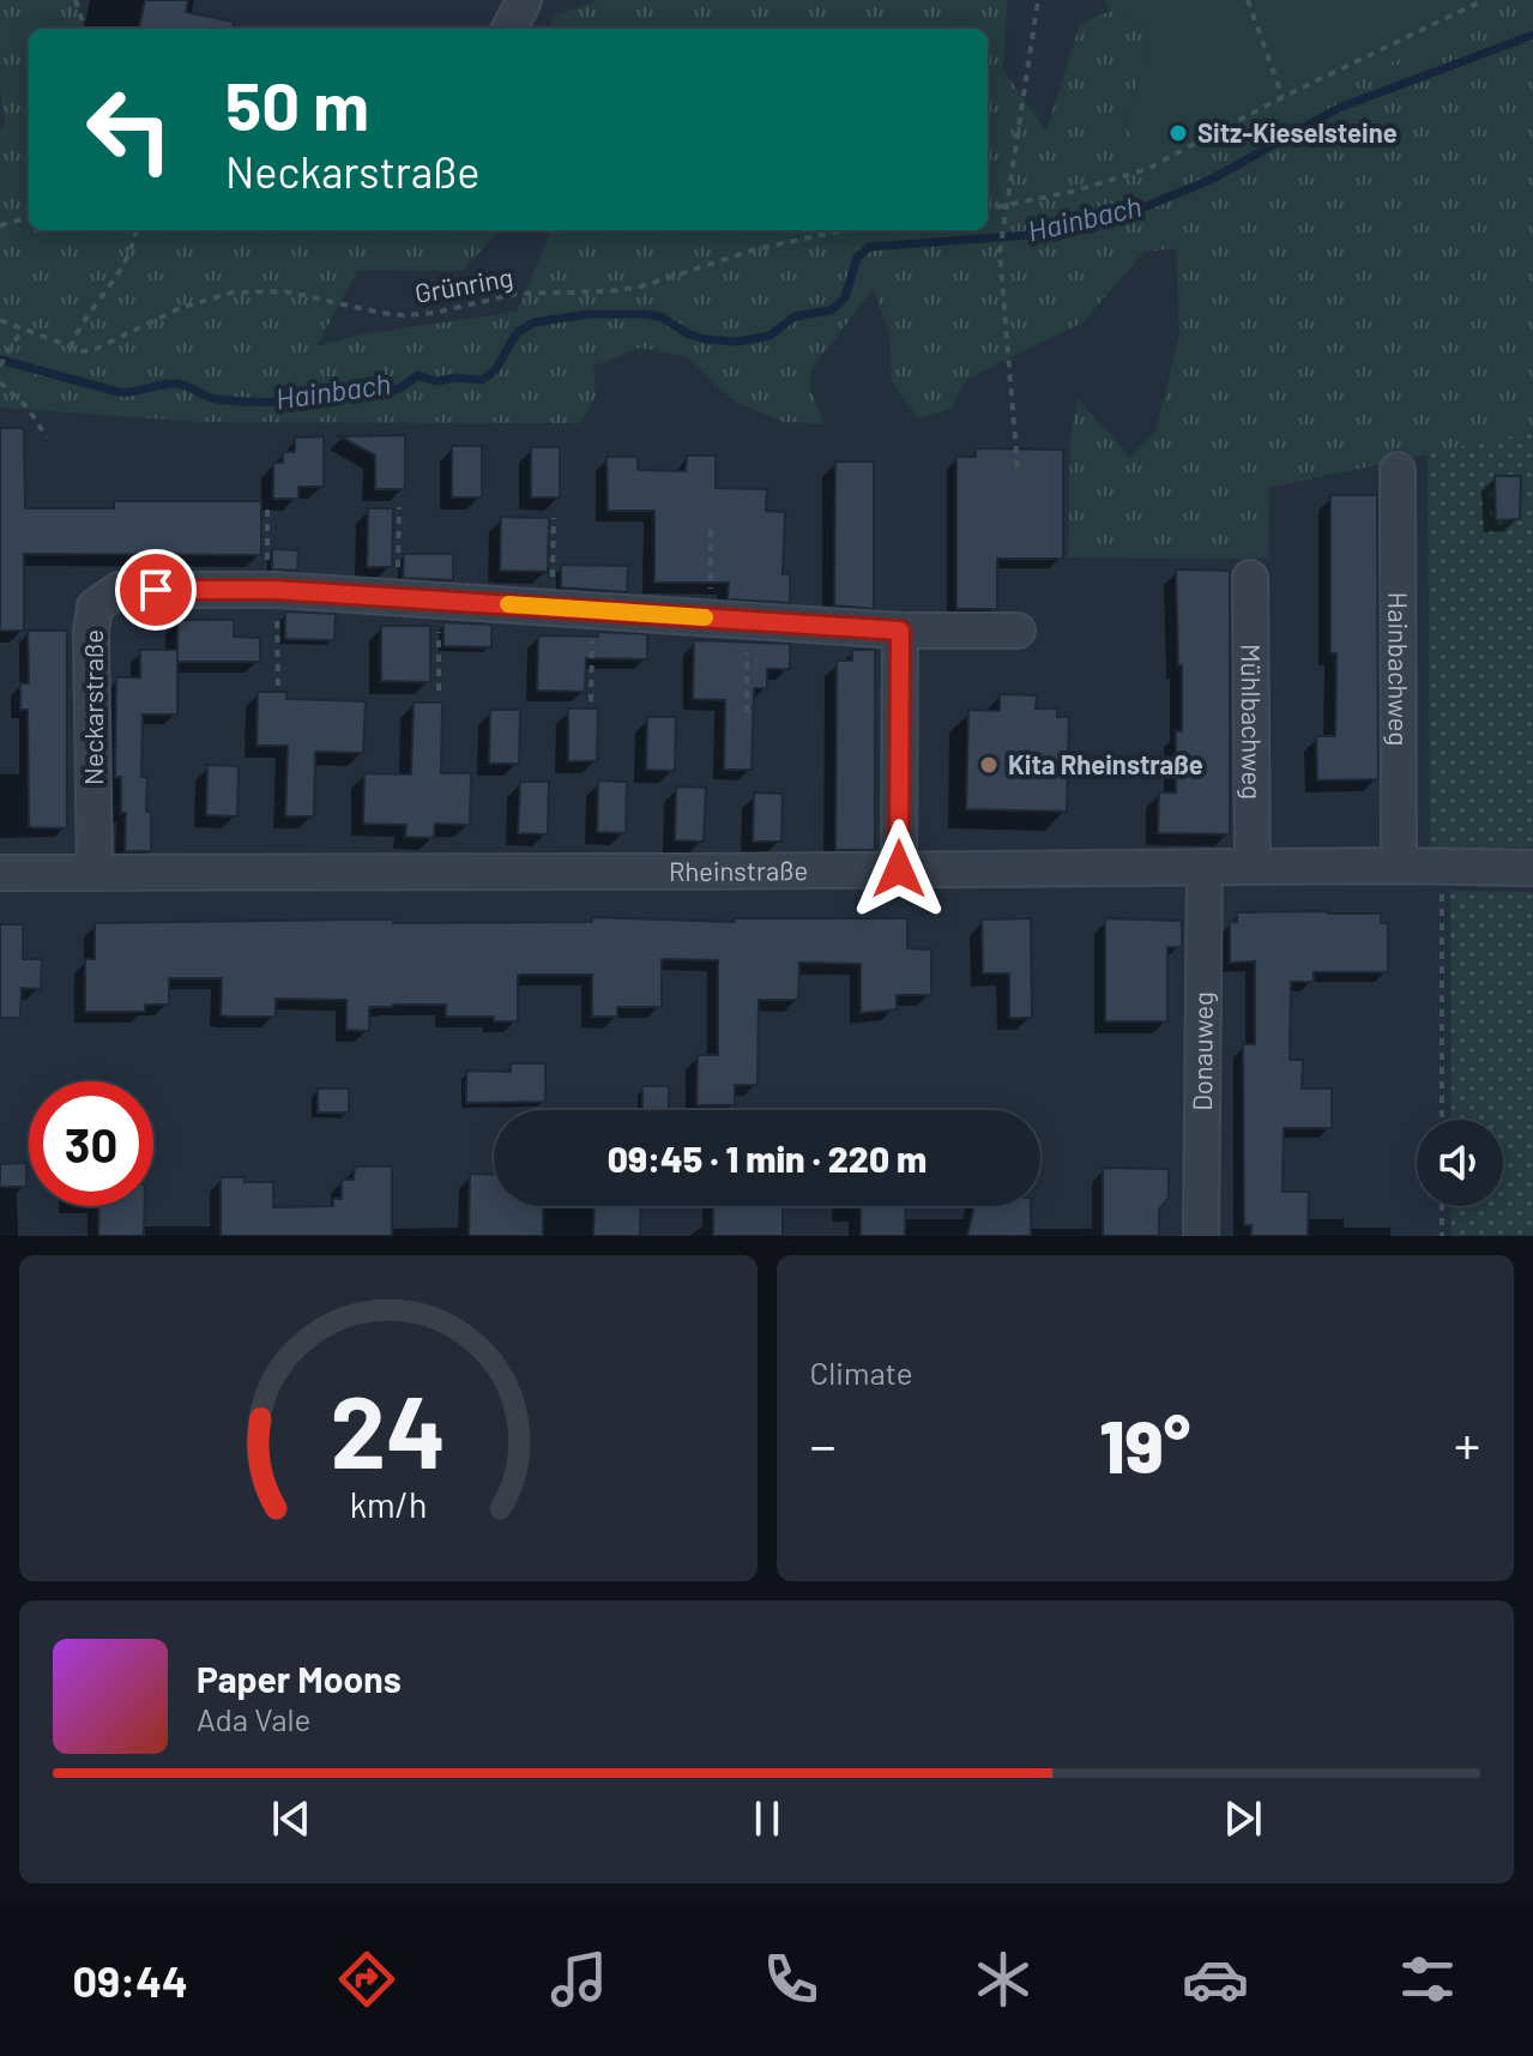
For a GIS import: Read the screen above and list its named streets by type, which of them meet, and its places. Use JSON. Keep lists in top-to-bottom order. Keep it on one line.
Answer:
{"streets":{"street":["Hainbachweg","Neckarstraße","Mühlbachweg","Rheinstraße","Donauweg"],"path":["Grünring"]},"crossings":[["Hainbachweg","Rheinstraße"],["Neckarstraße","Rheinstraße"],["Mühlbachweg","Rheinstraße"],["Rheinstraße","Donauweg"]],"water":["Hainbach"],"places":["Sitz-Kieselsteine","Kita Rheinstraße"],"page":{"turn":["50 m","Neckarstraße"],"limit":"30","trip":"09:45 · 1 min · 220 m","tile":"Climate","heat":["−","19°","+"],"song":["Paper Moons","Ada Vale"],"tabs":"09:44","gauge":["24","km/h"]}}
